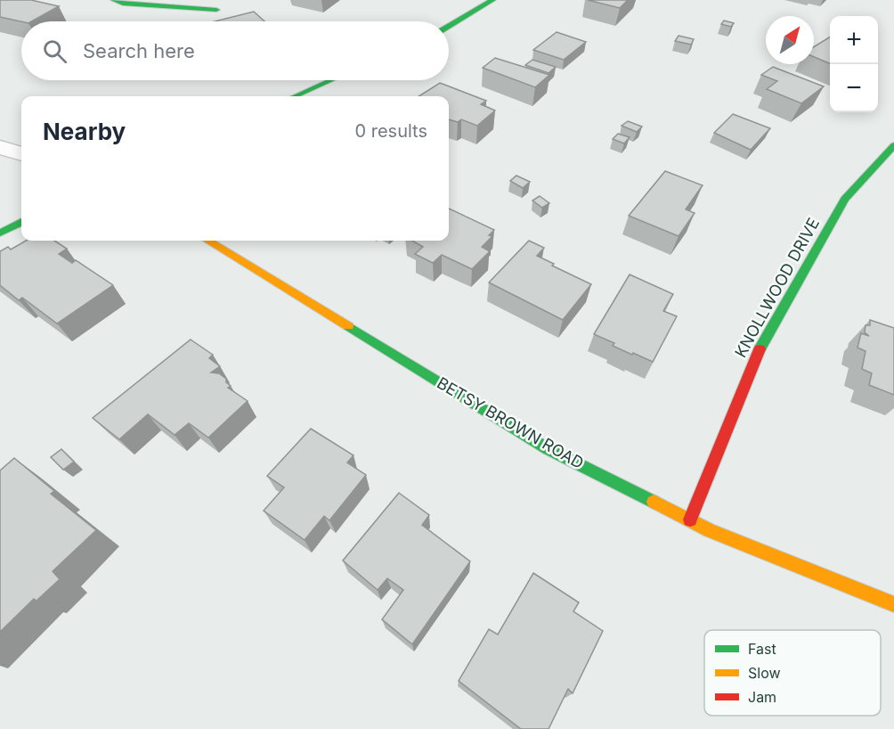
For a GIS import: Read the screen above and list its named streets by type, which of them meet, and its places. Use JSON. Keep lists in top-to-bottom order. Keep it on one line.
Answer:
{"streets":{"street":["KNOLLWOOD DRIVE","BETSY BROWN ROAD"]},"crossings":[["KNOLLWOOD DRIVE","BETSY BROWN ROAD"]],"legend":["Fast","Slow","Jam"],"north":"top right","page":{"map_buttons":["+","−"],"search":"Search here","heading":["Nearby","0 results"]}}
